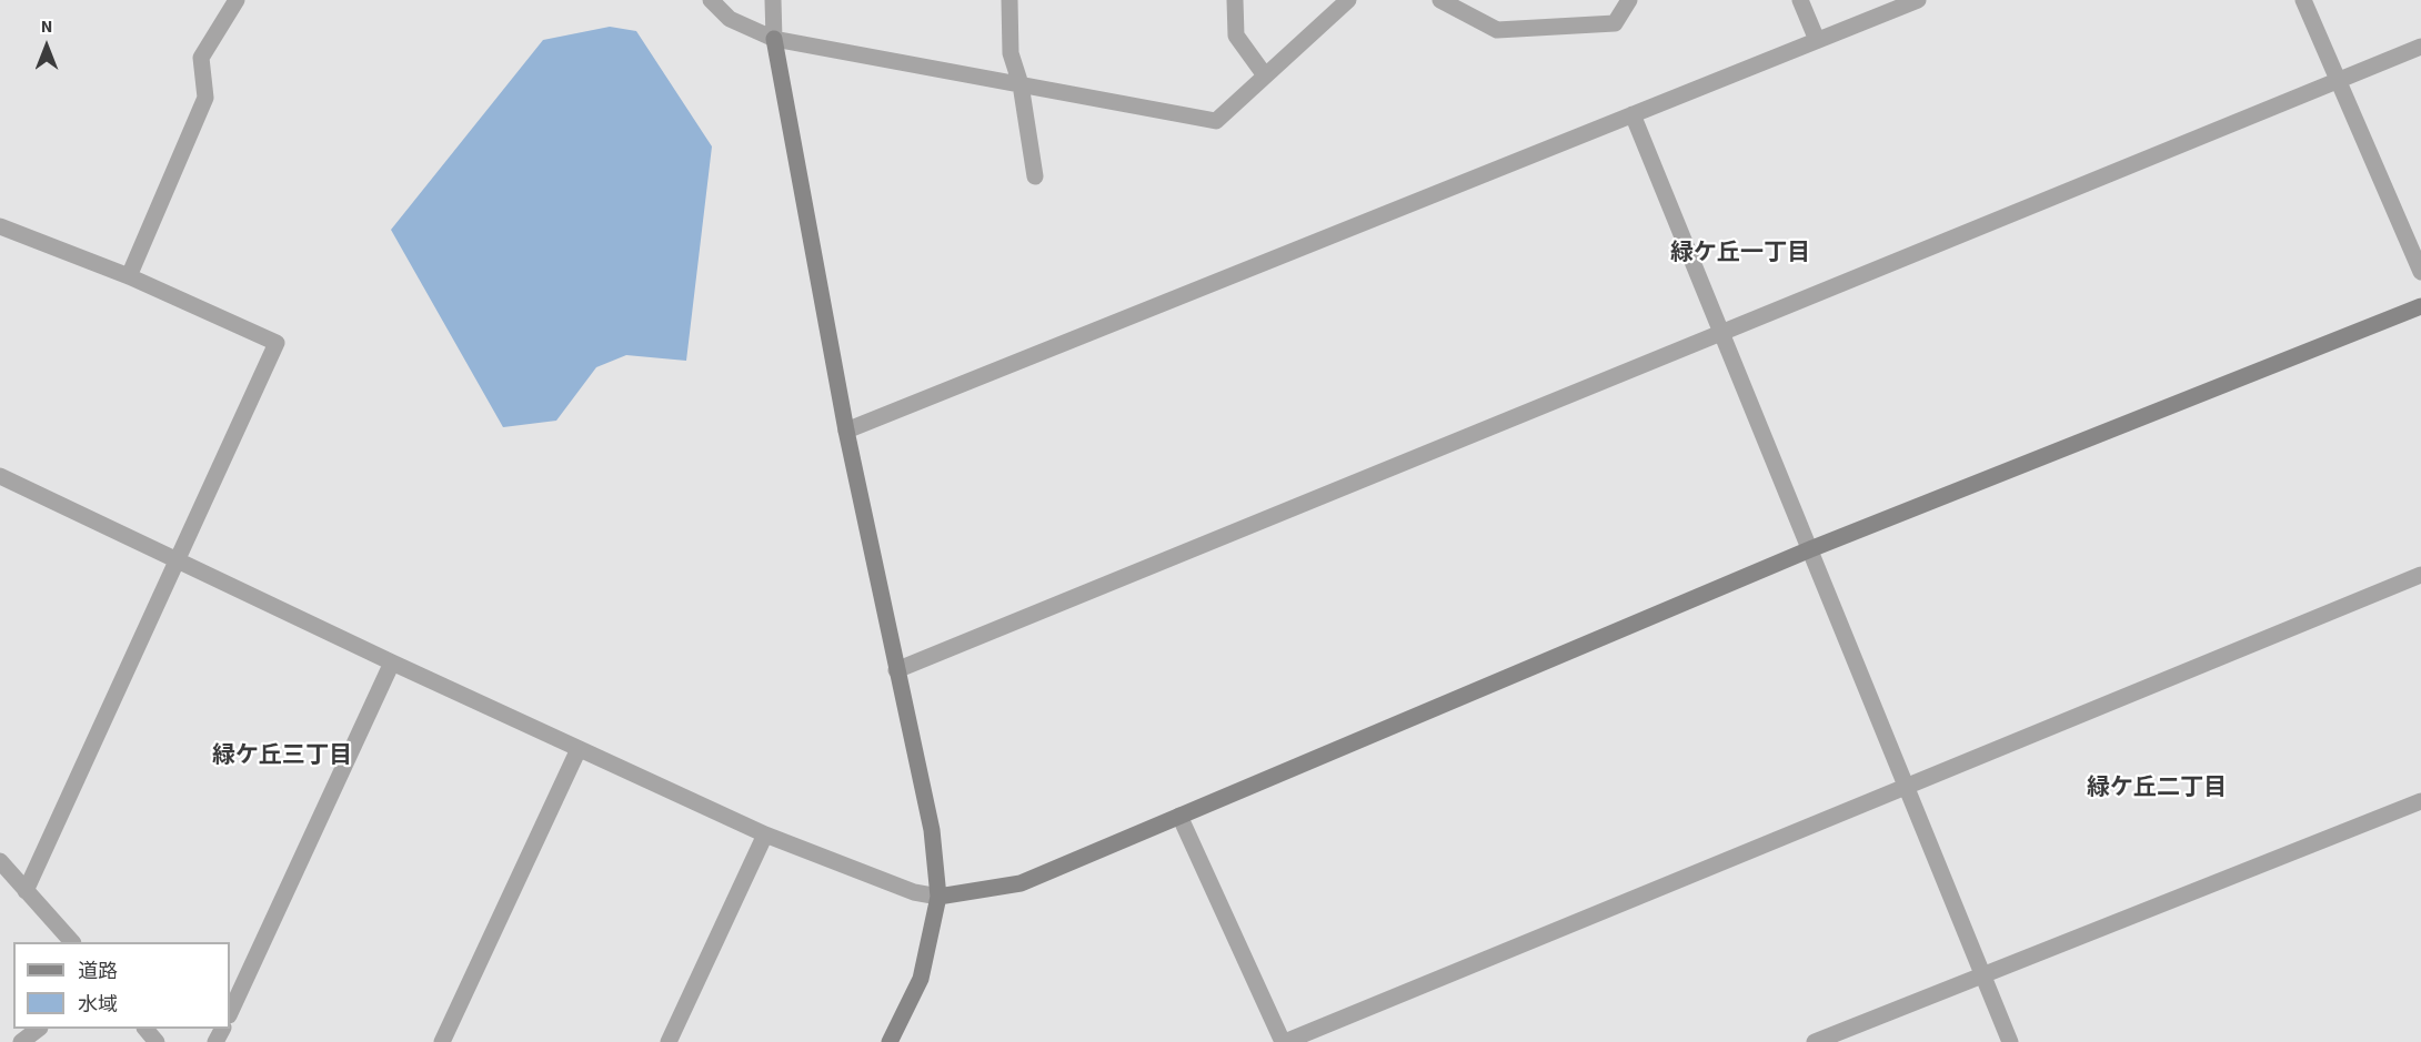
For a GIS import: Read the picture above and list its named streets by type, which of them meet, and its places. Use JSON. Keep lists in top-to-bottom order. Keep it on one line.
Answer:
{"districts":["緑ケ丘一丁目","緑ケ丘三丁目","緑ケ丘二丁目"],"legend":["道路","水域"],"north":"top"}
